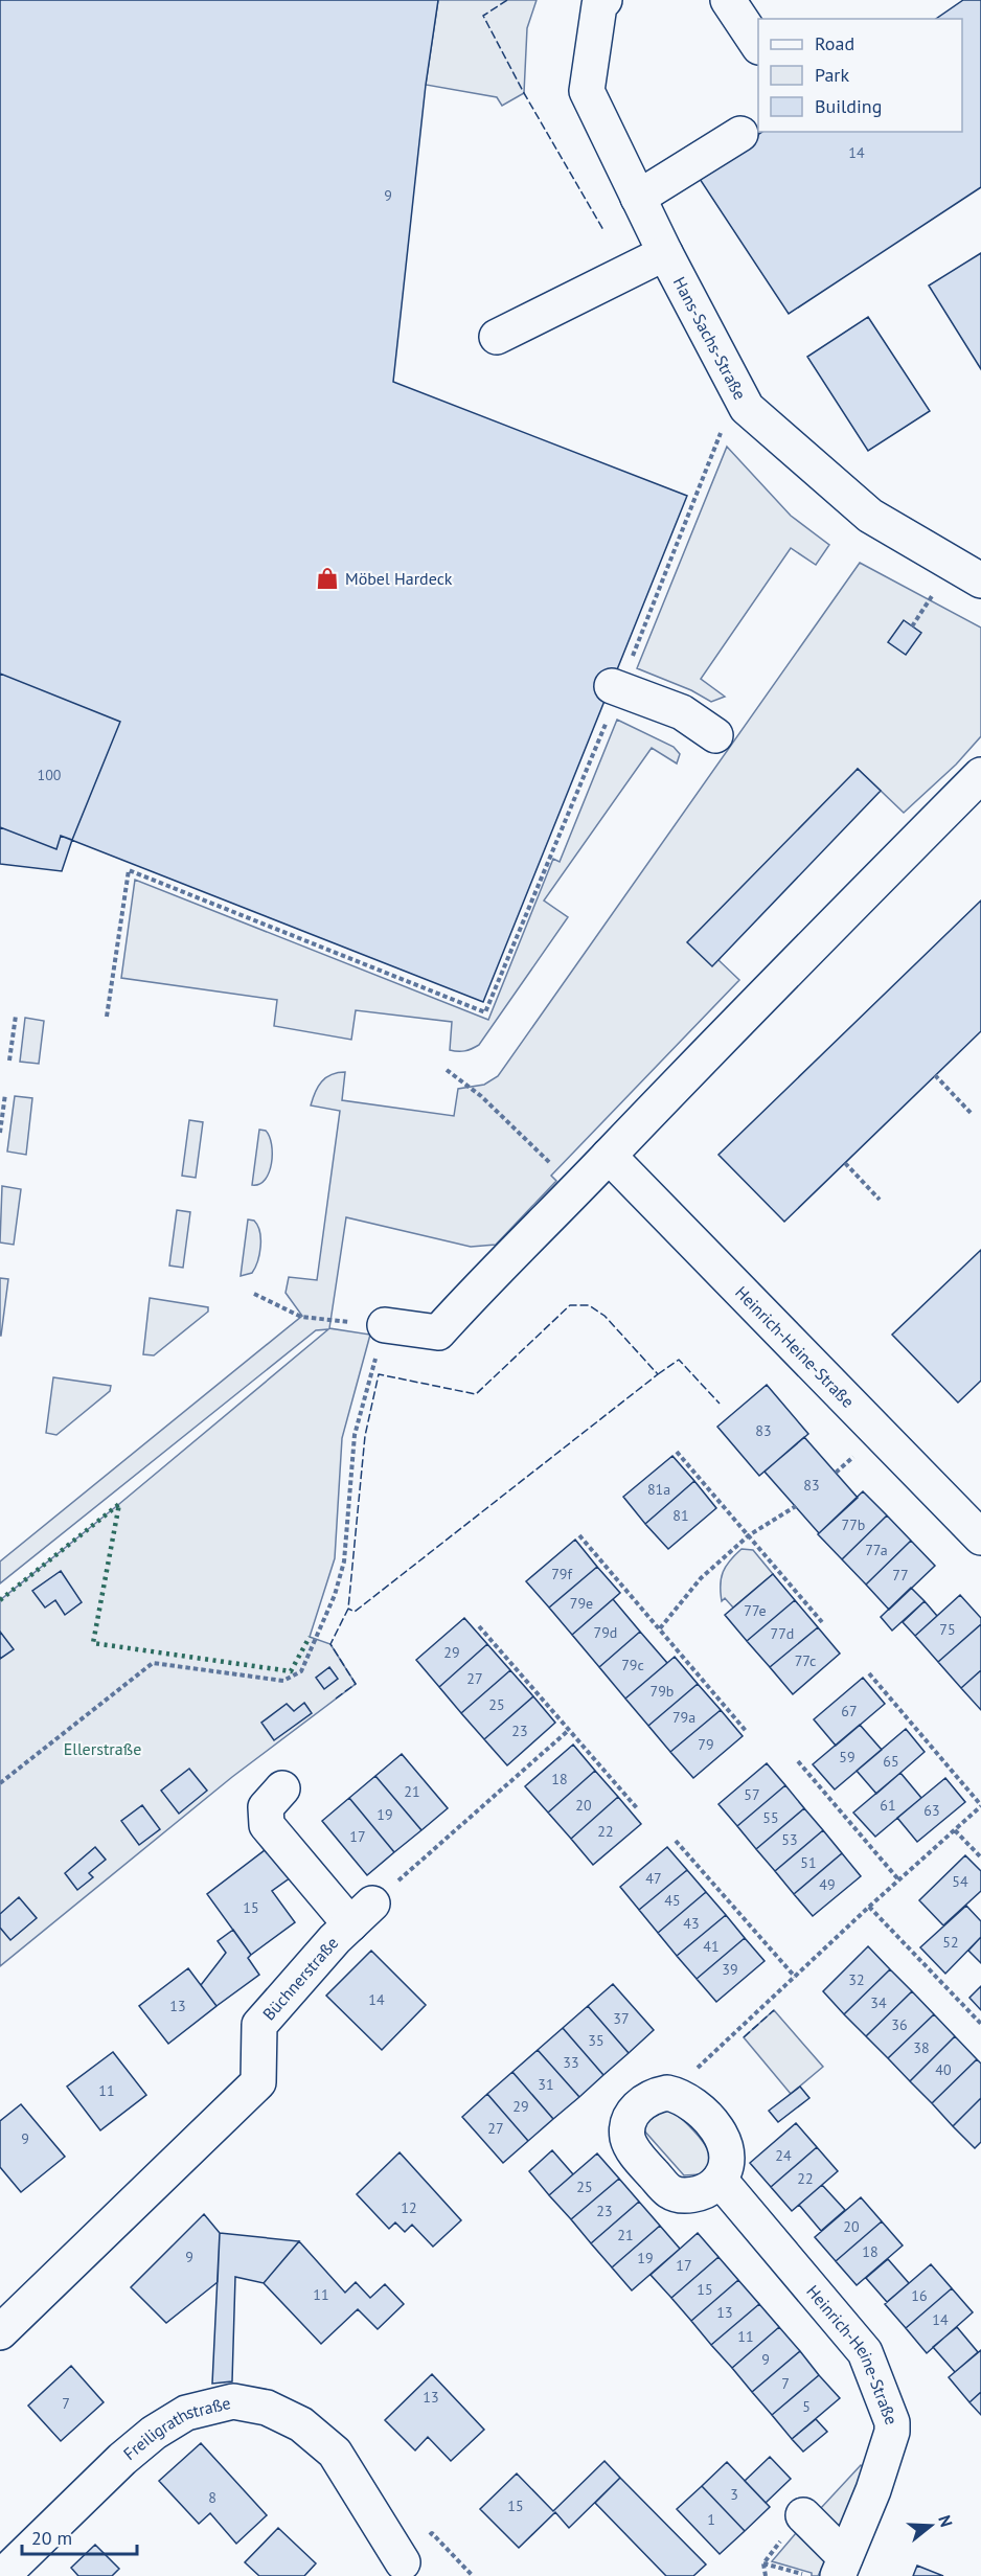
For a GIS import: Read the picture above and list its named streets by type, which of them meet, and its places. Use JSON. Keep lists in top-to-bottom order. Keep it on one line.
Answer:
{"streets":{"street":["Hans-Sachs-Straße","Heinrich-Heine-Straße","Büchnerstraße","Freiligrathstraße"]},"parks":["Ellerstraße"],"places":{"shop":["Möbel Hardeck"]},"house_numbers":["14","9","100","83","83","81a","81","77b","77a","79f","77","79e","77e","75","79d","77d","29","77c","79c","27","79b","25","67","79a","23","79","59","65","18","21","57","20","61","63","19","55","22","17","53","51","47","54","49","45","15","43","52","41","39","32","14","34","13","37","36","35","38","33","40","31","11","29","27","9","24","22","25","12","23","20","21","18","9","19","17","15","11","16","13","14","11","9","7","13","7","5","3","8","15","1"],"legend":["Road","Park","Building"],"scale_bar":"20 m","north":"right"}
